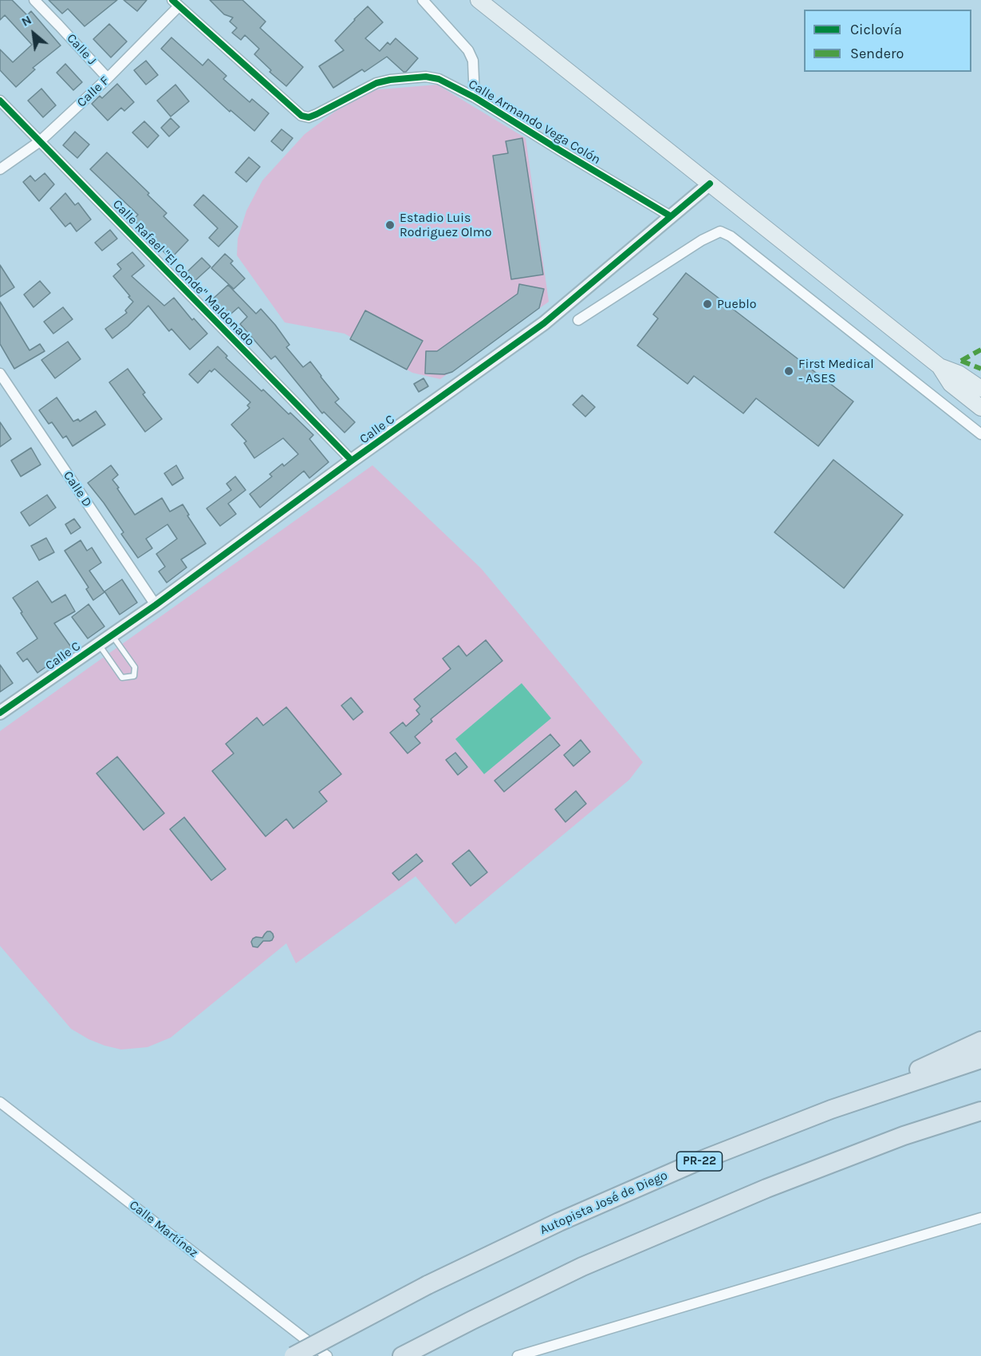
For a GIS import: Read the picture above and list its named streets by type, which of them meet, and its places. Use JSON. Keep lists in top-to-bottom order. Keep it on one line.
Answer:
{"streets":{"highway":["PR-22","Autopista José de Diego"],"street":["Calle J","Calle F","Calle Armando Vega Colón","Calle Rafael \"El Conde\" Maldonado","Calle C","Calle D","Calle Martínez"]},"crossings":[["Calle J","Calle F"],["Calle F","Calle Armando Vega Colón"],["Calle F","Calle Rafael \"El Conde\" Maldonado"],["Calle Armando Vega Colón","Calle C"],["Calle Rafael \"El Conde\" Maldonado","Calle C"],["Calle C","Calle D"]],"places":["Estadio Luis Rodriguez Olmo","Pueblo","First Medical - ASES"],"legend":["Ciclovía","Sendero"],"north":"top left"}
